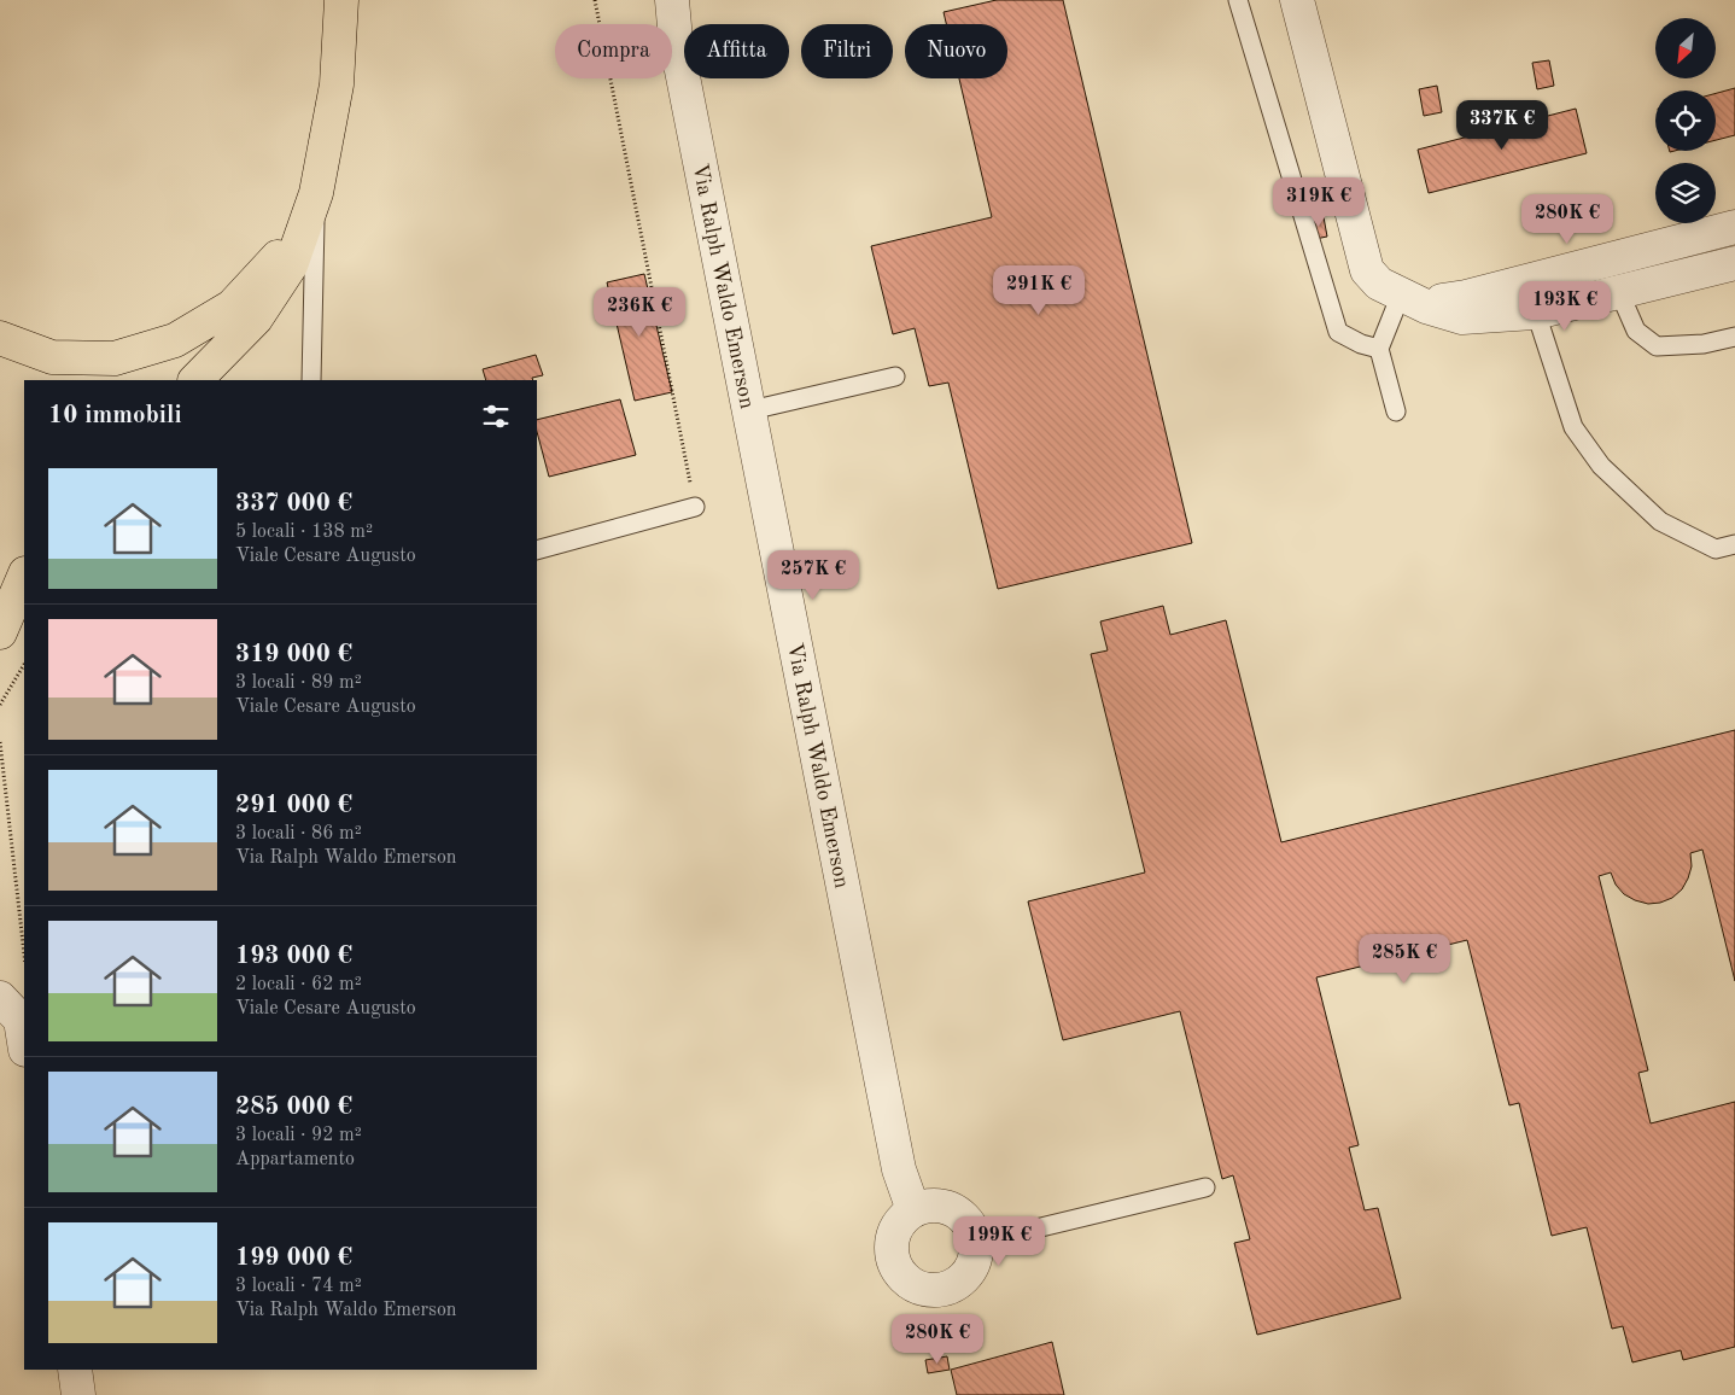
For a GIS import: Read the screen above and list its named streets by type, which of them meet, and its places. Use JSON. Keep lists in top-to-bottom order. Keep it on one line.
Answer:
{"streets":{"street":["Via Ralph Waldo Emerson"]},"north":"bottom left","page":{"chip":["Compra","Affitta","Filtri","Nuovo"],"price":["337K €","319K €","280K €","291K €","193K €","236K €","257K €","285K €","199K €","280K €"],"heading":"10 immobili","list":[{"name":"337 000 €","note":"5 locali · 138 m² · Viale Cesare Augusto"},{"name":"319 000 €","note":"3 locali · 89 m² · Viale Cesare Augusto"},{"name":"291 000 €","note":"3 locali · 86 m² · Via Ralph Waldo Emerson"},{"name":"193 000 €","note":"2 locali · 62 m² · Viale Cesare Augusto"},{"name":"285 000 €","note":"3 locali · 92 m² · Appartamento"},{"name":"199 000 €","note":"3 locali · 74 m² · Via Ralph Waldo Emerson"}]}}
